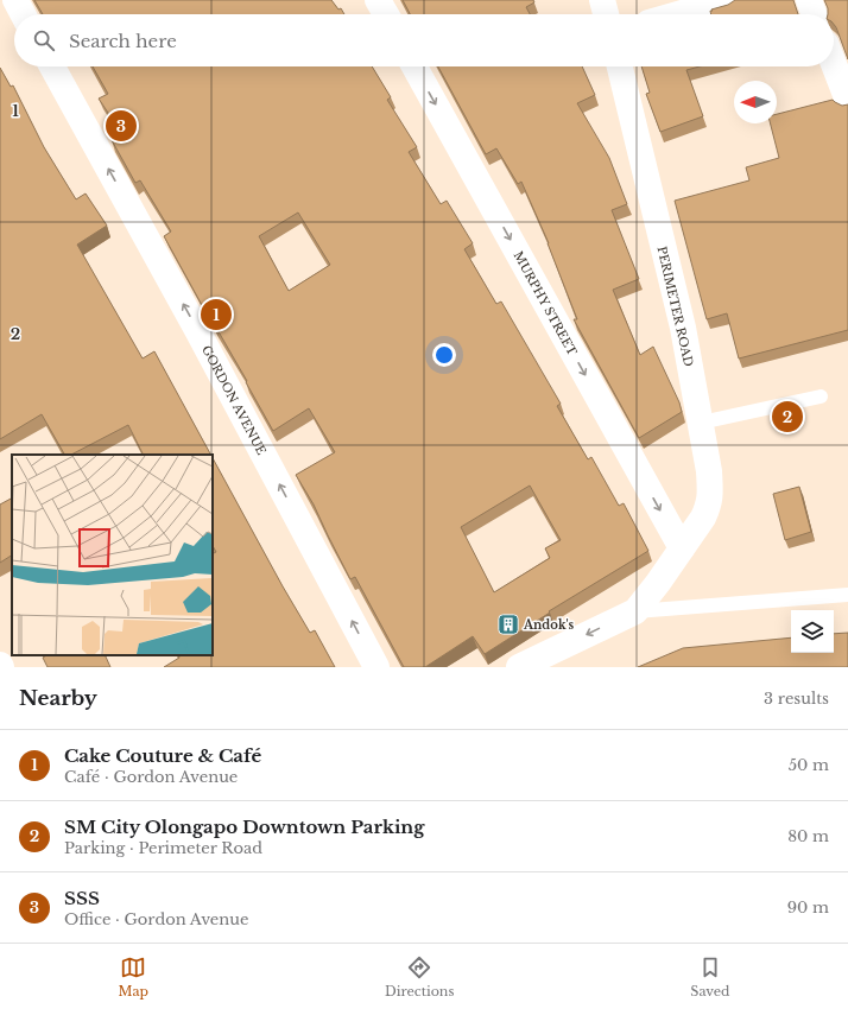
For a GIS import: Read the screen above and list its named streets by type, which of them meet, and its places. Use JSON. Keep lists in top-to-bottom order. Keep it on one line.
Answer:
{"streets":{"street":["MURPHY STREET","PERIMETER ROAD","GORDON AVENUE"]},"crossings":[["MURPHY STREET","PERIMETER ROAD"]],"one_way":["MURPHY STREET","GORDON AVENUE"],"places":{"building":["Andok's"]},"north":"left","page":{"search":"Search here","pins":["3","1","2"],"heading":["Nearby","3 results"],"list":[{"mark":"1","name":"Cake Couture & Café","note":"Café · Gordon Avenue","value":"50 m"},{"mark":"2","name":"SM City Olongapo Downtown Parking","note":"Parking · Perimeter Road","value":"80 m"},{"mark":"3","name":"SSS","note":"Office · Gordon Avenue","value":"90 m"}],"nav":["Map","Directions","Saved"]},"grid":{"rows":["1","2"]}}
